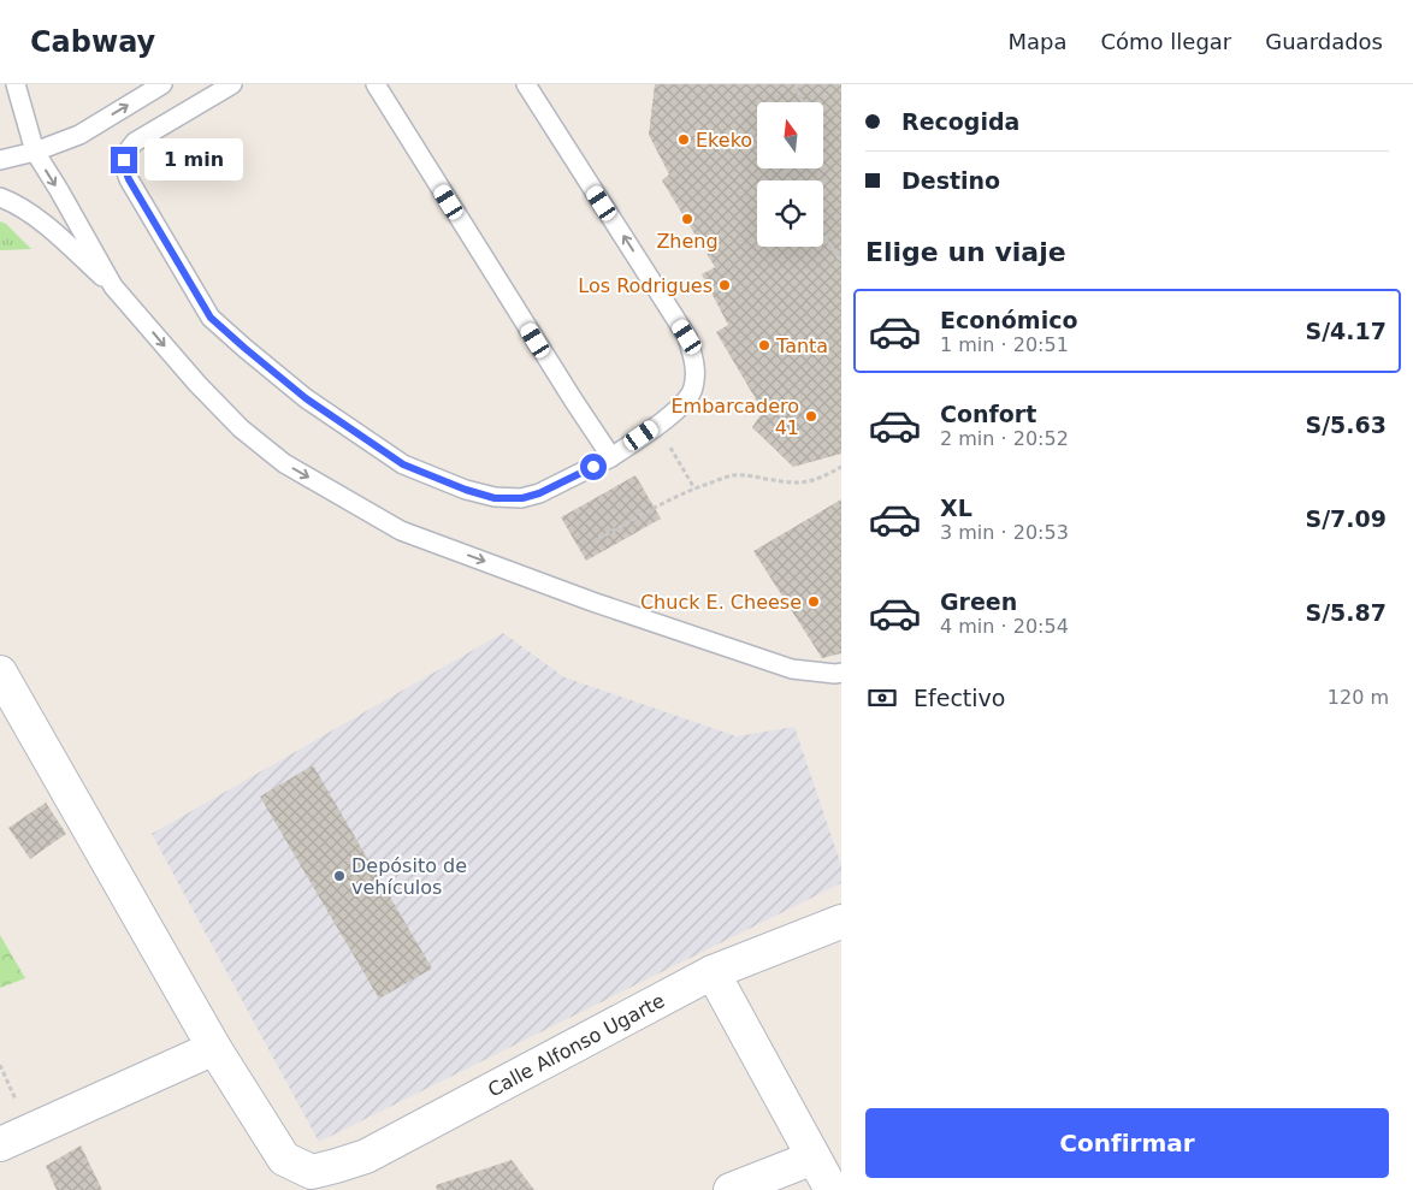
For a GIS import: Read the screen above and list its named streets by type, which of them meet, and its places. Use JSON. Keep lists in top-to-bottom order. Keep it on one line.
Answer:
{"streets":{"street":["Calle Alfonso Ugarte"]},"places":["Ekeko","Zheng","Los Rodrigues","Tanta","Embarcadero 41","Chuck E. Cheese","Depósito de vehículos"],"north":"top","page":{"header":"Cabway","nav":["Mapa","Cómo llegar","Guardados"],"banner":["Recogida","Destino"],"bubble":"1 min","heading":"Elige un viaje","list":[{"name":"Económico","note":"1 min · 20:51","value":"S/4.17"},{"name":"Confort","note":"2 min · 20:52","value":"S/5.63"},{"name":"XL","note":"3 min · 20:53","value":"S/7.09"},{"name":"Green","note":"4 min · 20:54","value":"S/5.87"}],"pay":["Efectivo","120 m"],"buttons":"Confirmar"}}
